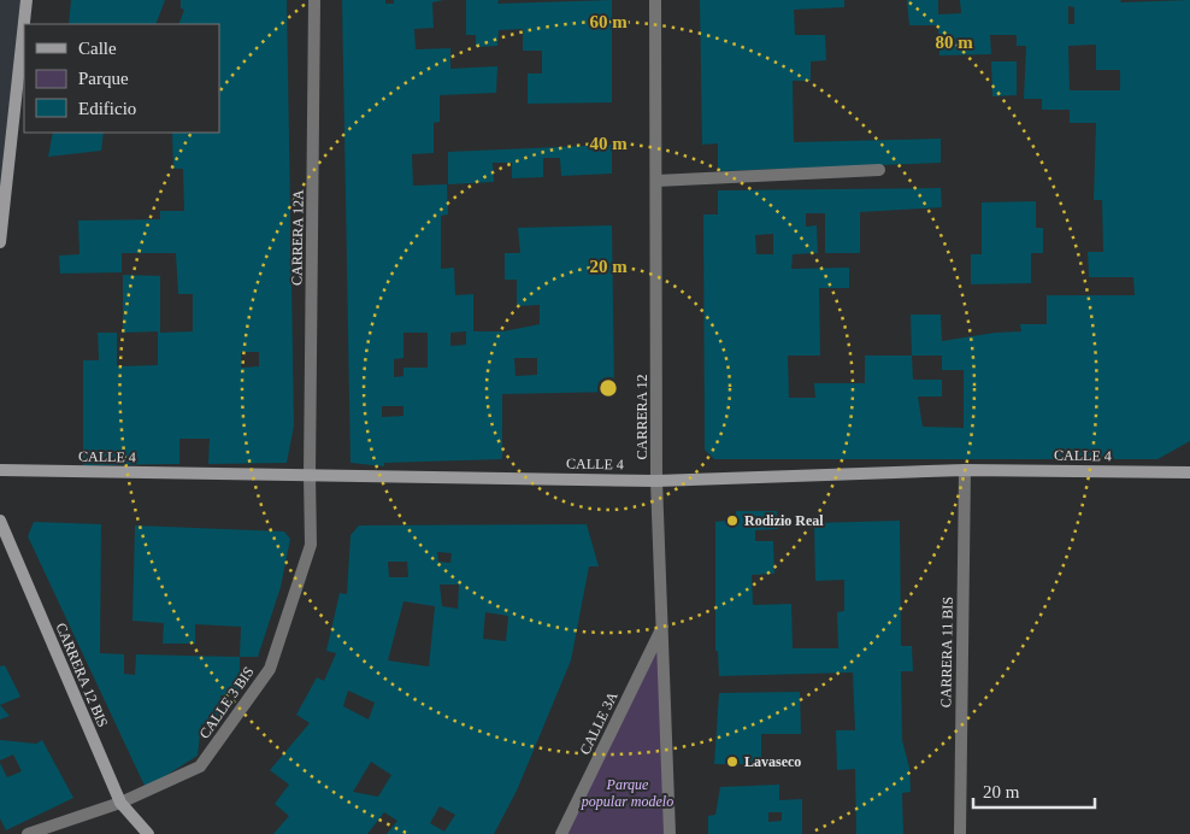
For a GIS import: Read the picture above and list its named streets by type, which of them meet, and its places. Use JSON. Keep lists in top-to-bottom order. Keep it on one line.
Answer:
{"streets":{"street":["CARRERA 12A","CARRERA 12","CALLE 4","CARRERA 11 BIS","CARRERA 12 BIS","CALLE 3 BIS","CALLE 3A"]},"crossings":[["CARRERA 12A","CALLE 4"],["CARRERA 12A","CALLE 3 BIS"],["CARRERA 12","CALLE 4"],["CARRERA 12","CALLE 3A"],["CALLE 4","CARRERA 11 BIS"],["CALLE 4","CALLE 3 BIS"],["CARRERA 12 BIS","CALLE 3 BIS"]],"parks":["Parque popular modelo"],"places":["Rodizio Real","Lavaseco"],"legend":["Calle","Parque","Edificio"],"scale_bar":"20 m","rings":["60 m","80 m","40 m","20 m"]}
